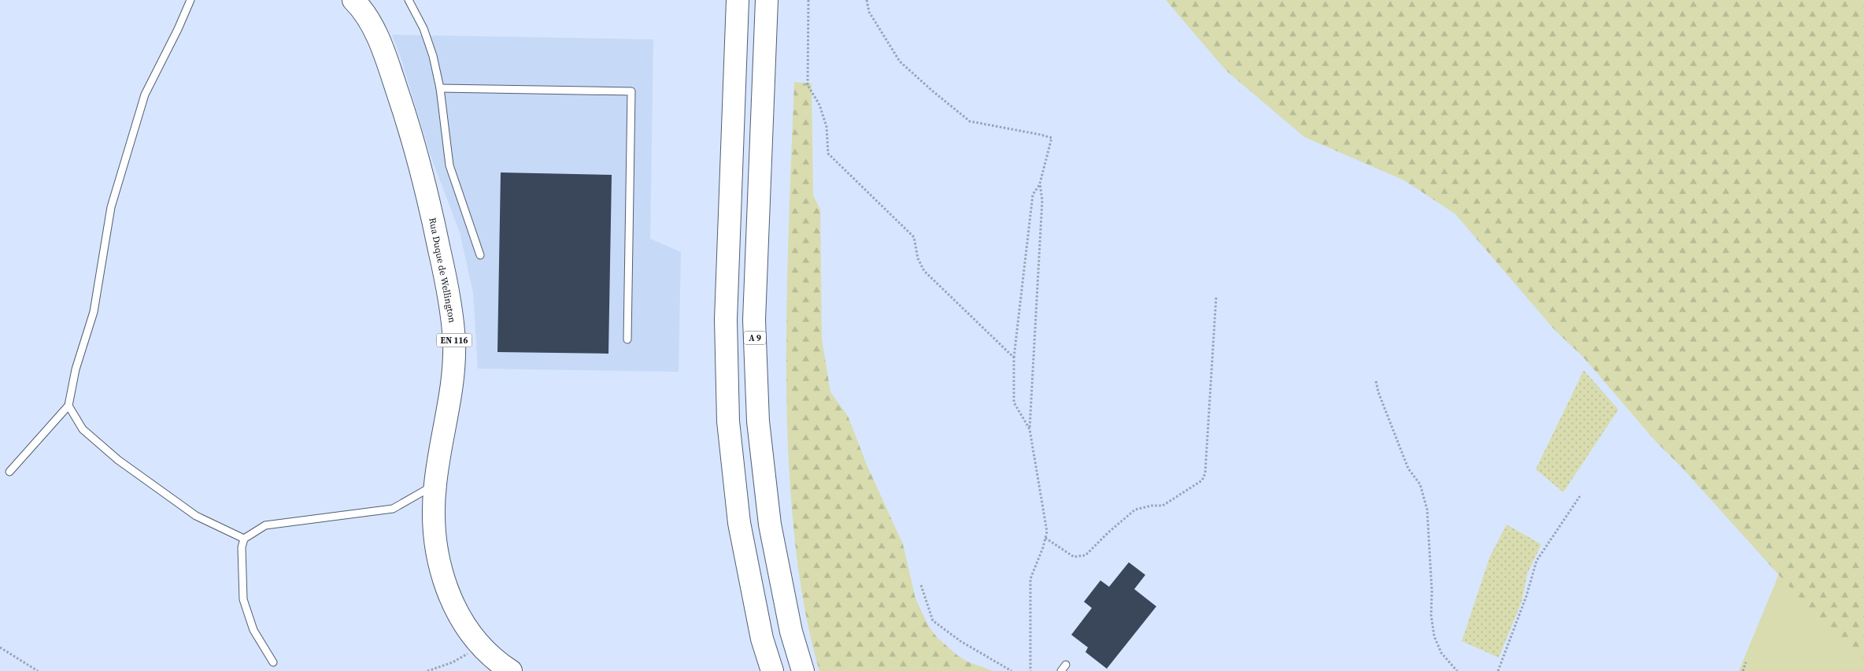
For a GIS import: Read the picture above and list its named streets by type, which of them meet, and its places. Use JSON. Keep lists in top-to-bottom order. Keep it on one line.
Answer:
{"streets":{"main road":["Rua Duque de Wellington","A 9","EN 116"]}}
